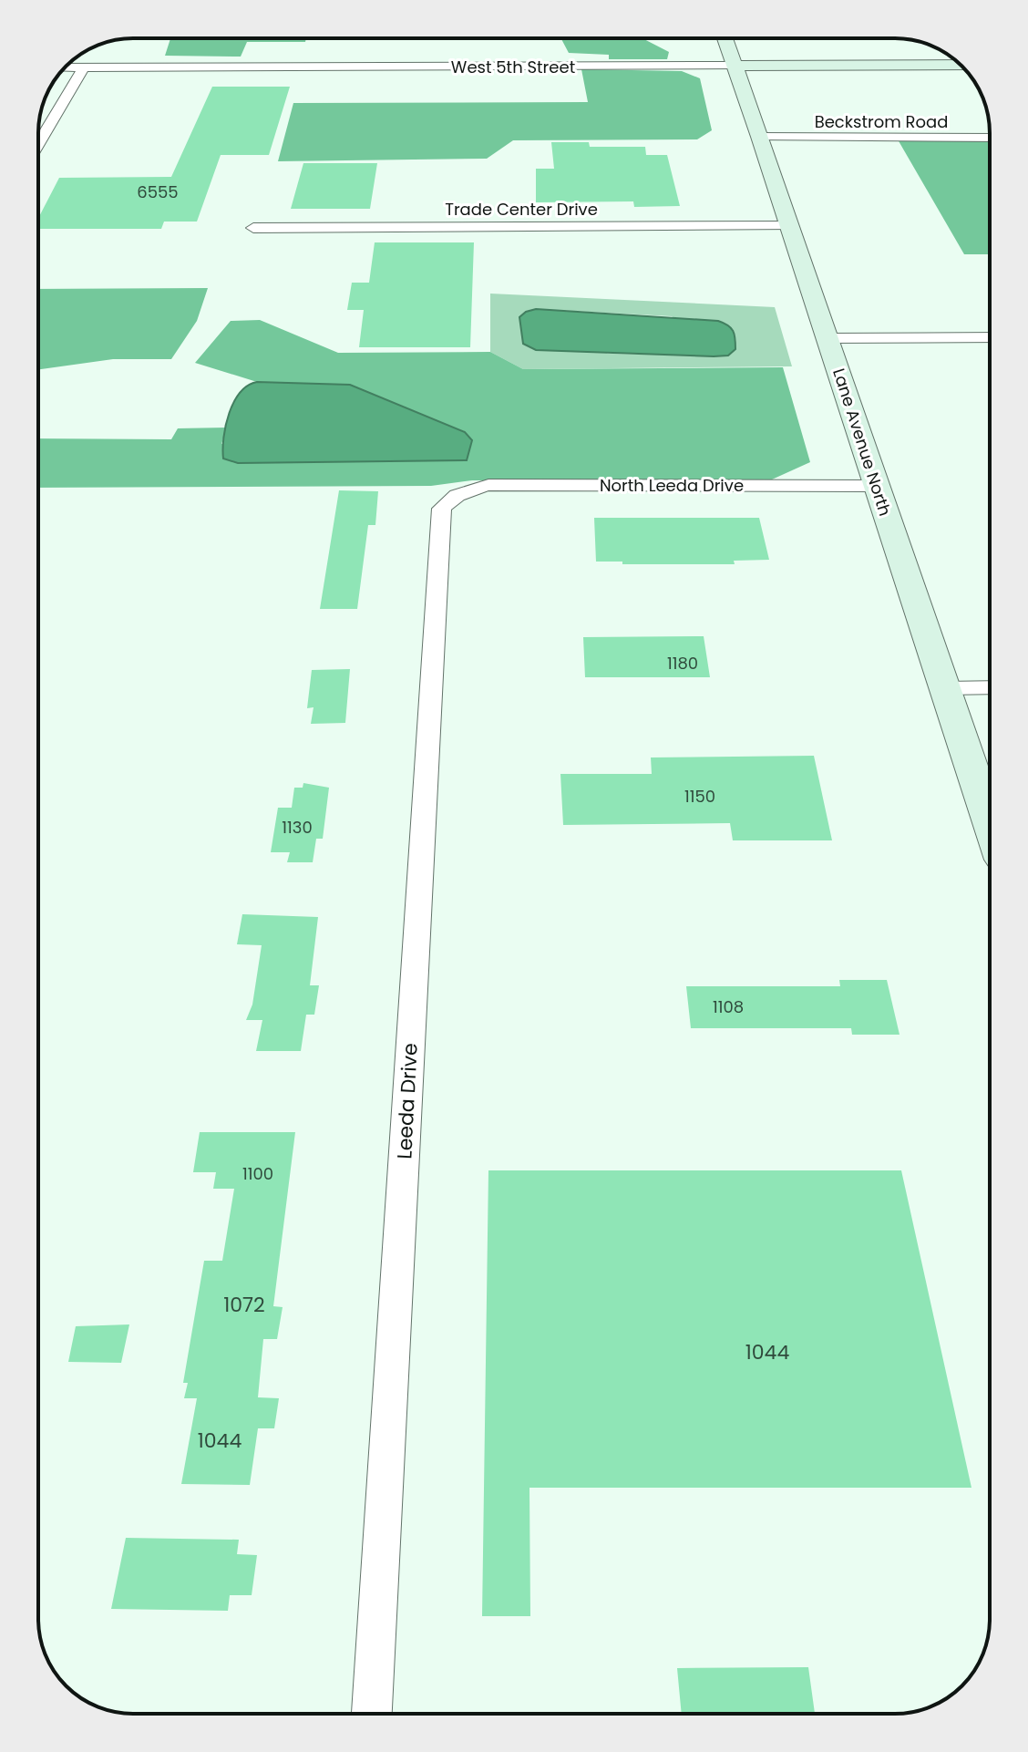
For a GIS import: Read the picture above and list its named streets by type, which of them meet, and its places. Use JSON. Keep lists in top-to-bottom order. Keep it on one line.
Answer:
{"streets":{"main road":["West 5th Street","Lane Avenue North"],"street":["Beckstrom Road","Trade Center Drive","North Leeda Drive","Leeda Drive"]},"crossings":[["West 5th Street","Lane Avenue North"],["Beckstrom Road","Lane Avenue North"],["Trade Center Drive","Lane Avenue North"],["Lane Avenue North","North Leeda Drive"],["North Leeda Drive","Leeda Drive"]],"house_numbers":["6555","1180","1150","1130","1108","1100","1072","1044","1044"]}
